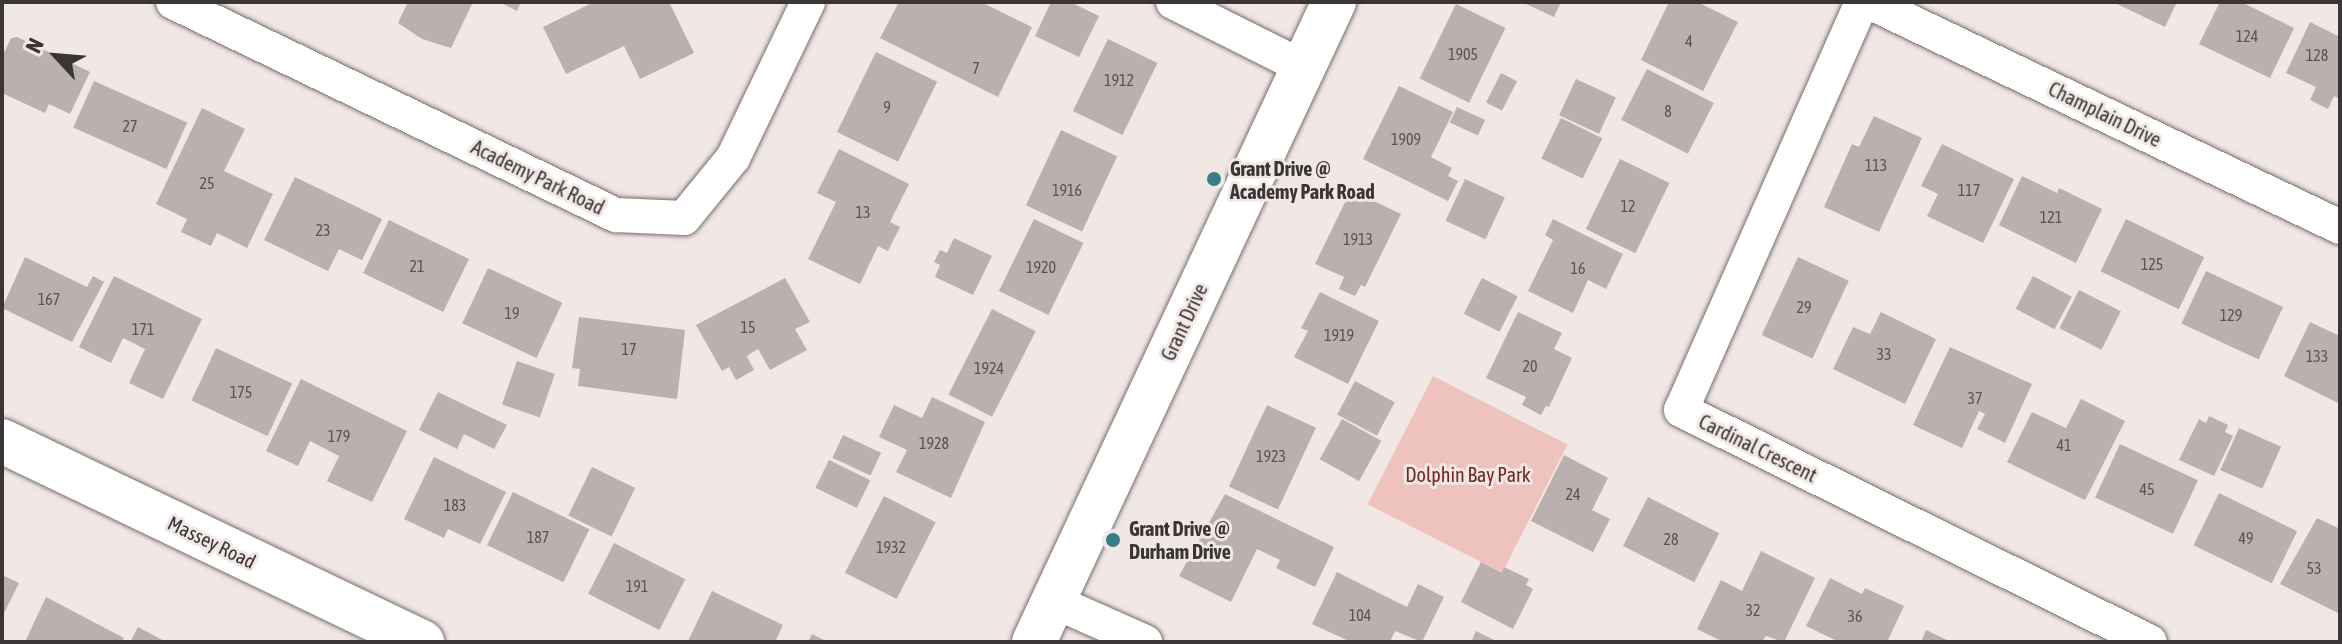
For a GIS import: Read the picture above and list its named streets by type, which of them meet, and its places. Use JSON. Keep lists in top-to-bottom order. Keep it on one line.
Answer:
{"streets":{"street":["Champlain Drive","Academy Park Road","Grant Drive","Cardinal Crescent","Massey Road"]},"parks":["Dolphin Bay Park"],"places":["Grant Drive @ Academy Park Road","Grant Drive @ Durham Drive"],"house_numbers":["124","4","1905","128","7","1912","9","8","27","1909","113","25","1916","117","12","13","121","23","1913","125","21","1920","16","167","29","19","129","15","171","1919","17","33","133","20","1924","175","37","179","1928","41","1923","45","24","183","187","49","28","1932","53","191","32","104","36"],"north":"top left"}
